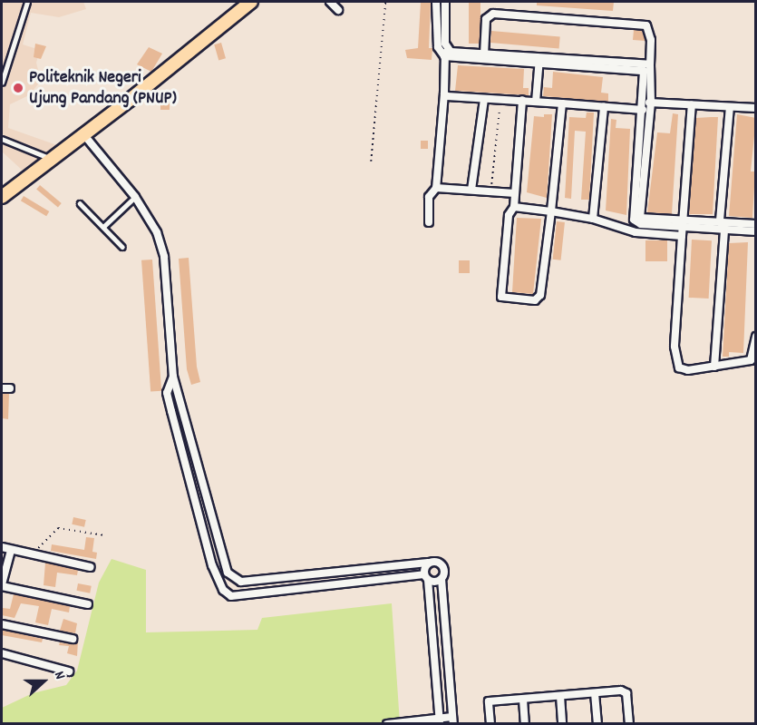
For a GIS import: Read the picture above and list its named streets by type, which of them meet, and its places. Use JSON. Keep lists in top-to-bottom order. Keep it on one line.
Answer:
{"places":["Politeknik Negeri Ujung Pandang (PNUP)"],"north":"right"}
